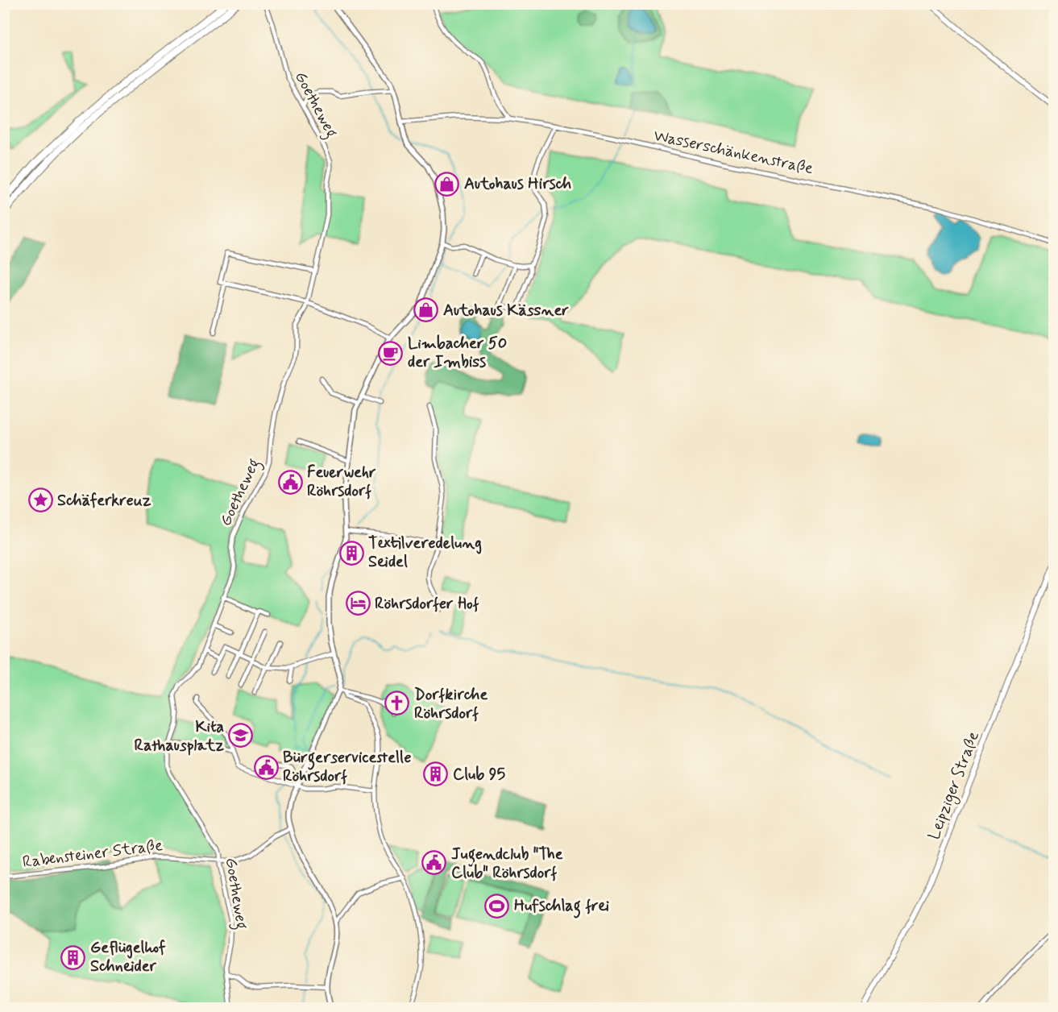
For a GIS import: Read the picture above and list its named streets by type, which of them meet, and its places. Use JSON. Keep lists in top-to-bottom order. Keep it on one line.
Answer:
{"streets":{"main road":["Leipziger Straße"],"street":["Goetheweg","Wasserschänkenstraße","Rabensteiner Straße"]},"crossings":[["Goetheweg","Rabensteiner Straße"]],"places":{"shop":["Autohaus Hirsch","Autohaus Kässner"],"cafe":["Limbacher 50 der Imbiss"],"public building":["Feuerwehr Röhrsdorf","Bürgerservicestelle Röhrsdorf","Jugendclub \"The Club\" Röhrsdorf"],"place":["Schäferkreuz"],"building":["Textilveredelung Seidel","Club 95","Geflügelhof Schneider"],"hotel":["Röhrsdorfer Hof"],"church":["Dorfkirche Röhrsdorf"],"school or university":["Kita Rathausplatz"],"sports":["Hufschlag frei"]}}
